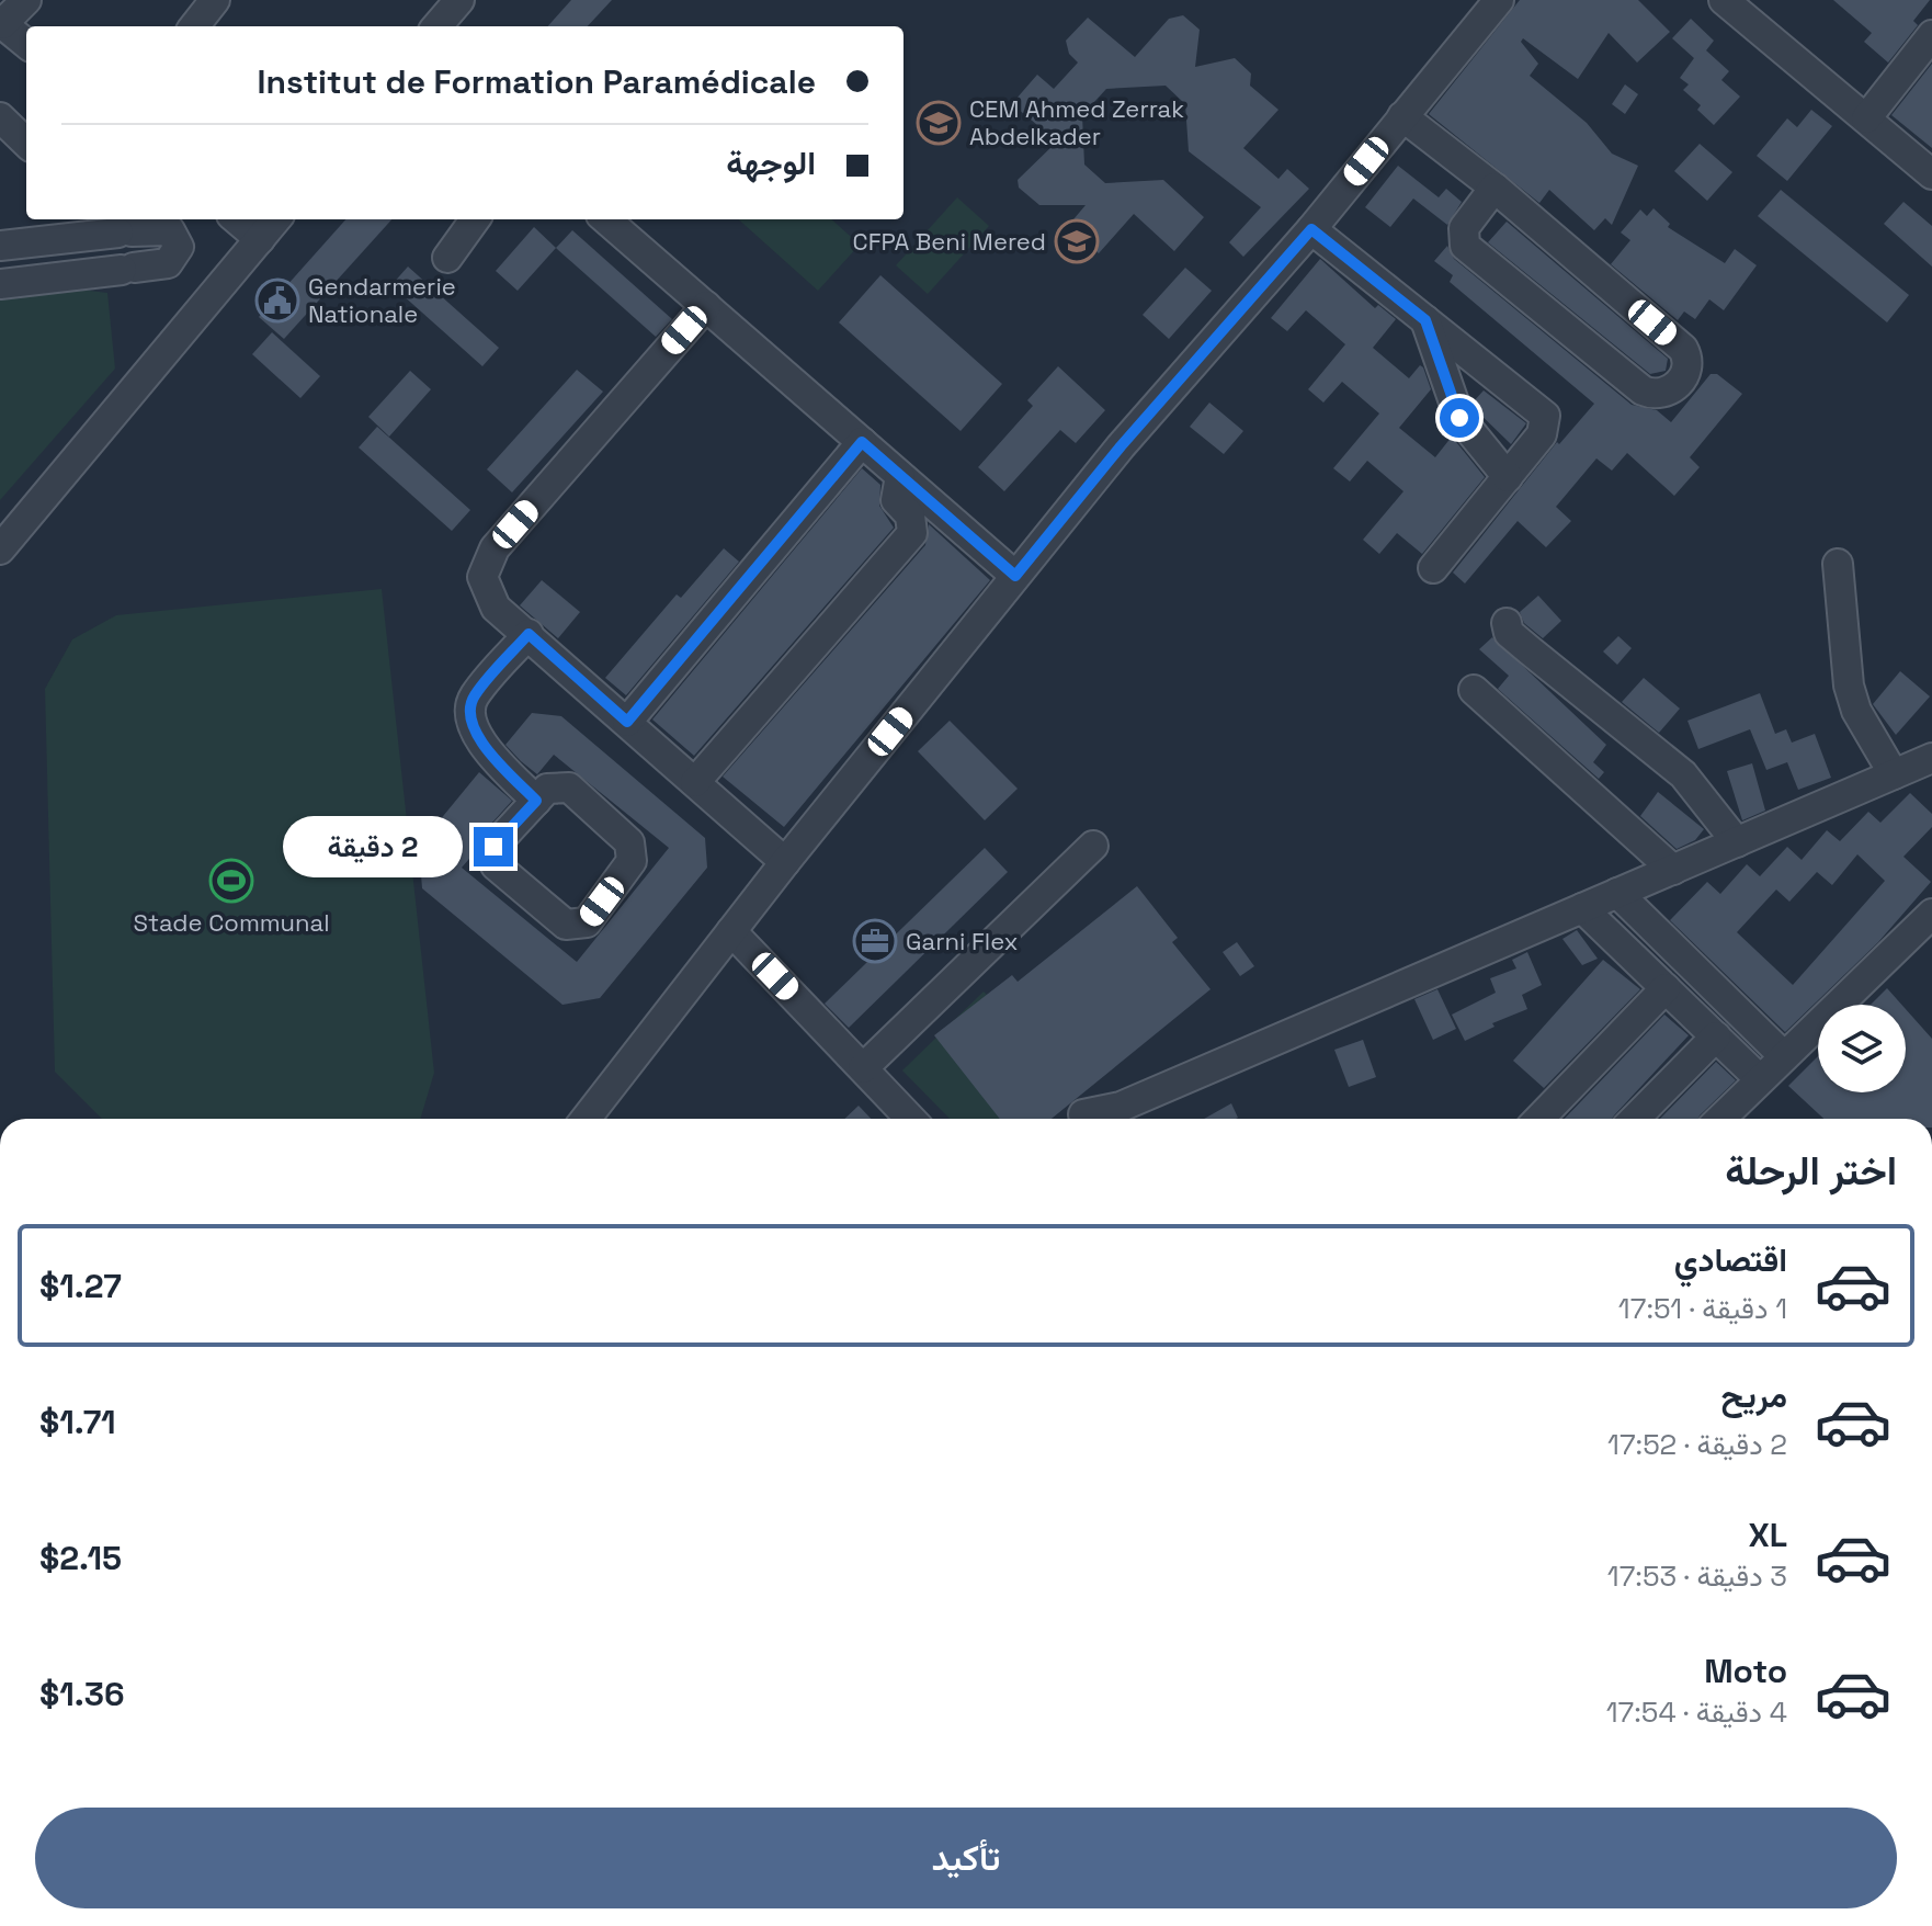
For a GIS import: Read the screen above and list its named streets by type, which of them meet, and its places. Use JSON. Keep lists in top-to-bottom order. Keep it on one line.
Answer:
{"places":{"school or university":["CEM Ahmed Zerrak Abdelkader","CFPA Beni Mered"],"public building":["Gendarmerie Nationale"],"sports":["Stade Communal"],"office":["Garni Flex"]},"page":{"banner":["Institut de Formation Paramédicale","الوجهة"],"bubble":"2 دقيقة","heading":"اختر الرحلة","list":[{"name":"اقتصادي","note":"1 دقيقة · 17:51","value":"$1.27"},{"name":"مريح","note":"2 دقيقة · 17:52","value":"$1.71"},{"name":"XL","note":"3 دقيقة · 17:53","value":"$2.15"},{"name":"Moto","note":"4 دقيقة · 17:54","value":"$1.36"}],"buttons":"تأكيد"}}
